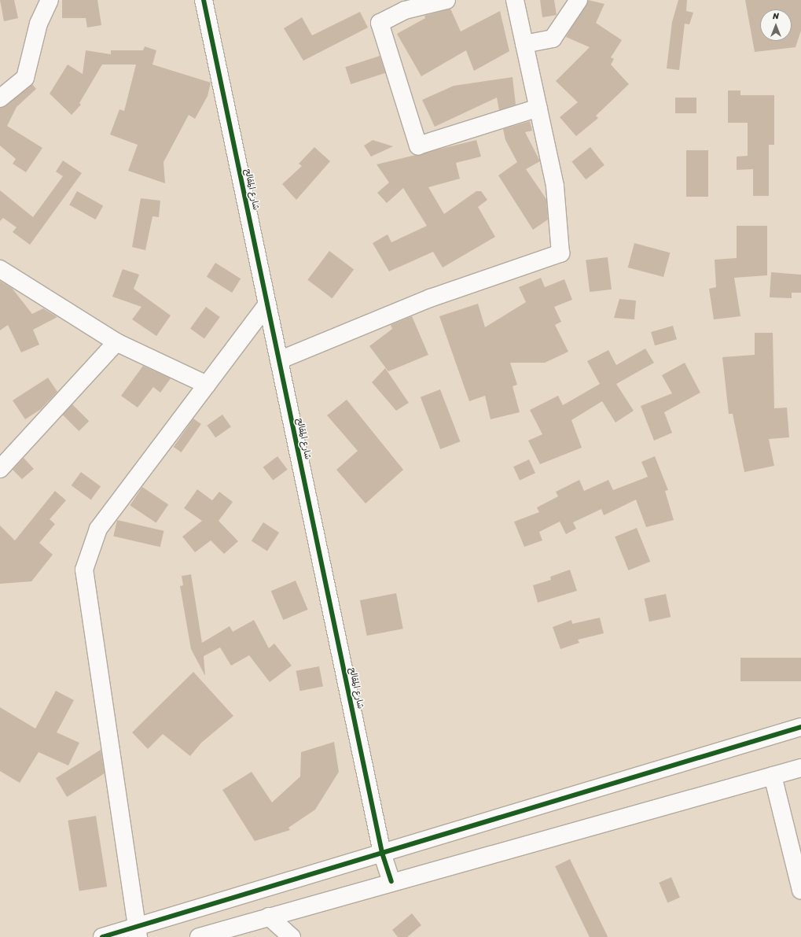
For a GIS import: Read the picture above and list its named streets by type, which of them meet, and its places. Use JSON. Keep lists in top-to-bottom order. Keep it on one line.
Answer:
{"streets":{"street":["شارع المقالح"]},"north":"top"}
